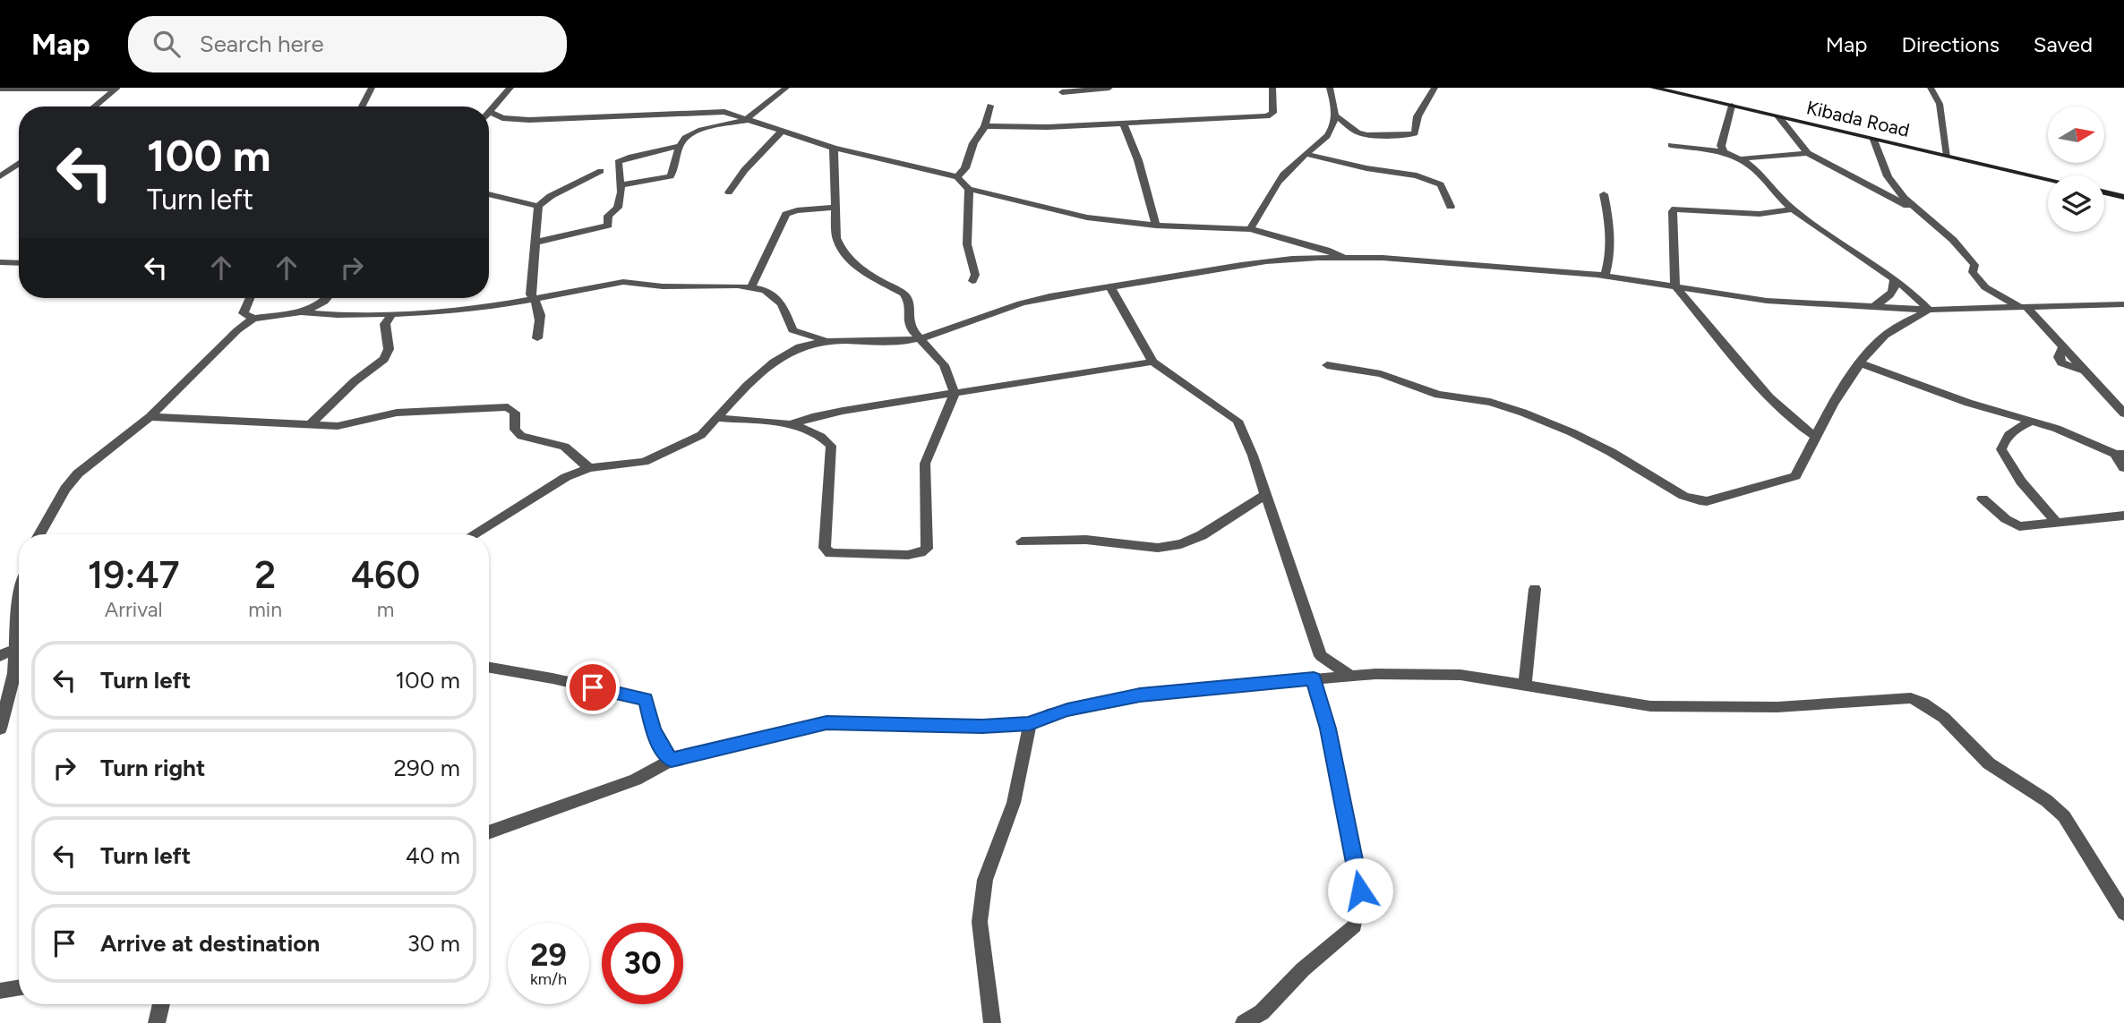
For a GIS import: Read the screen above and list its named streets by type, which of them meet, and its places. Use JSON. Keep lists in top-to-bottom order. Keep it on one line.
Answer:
{"streets":{"main road":["Kibada Road"]},"north":"right","page":{"header":"Map","search":"Search here","nav":["Map","Directions","Saved"],"turn":["100 m","Turn left"],"eta":["19:47","Arrival","2","min","460","m"],"list":[{"name":"Turn left","value":"100 m"},{"name":"Turn right","value":"290 m"},{"name":"Turn left","value":"40 m"},{"name":"Arrive at destination","value":"30 m"}],"speed":"29 km/h","limit":"30"}}
